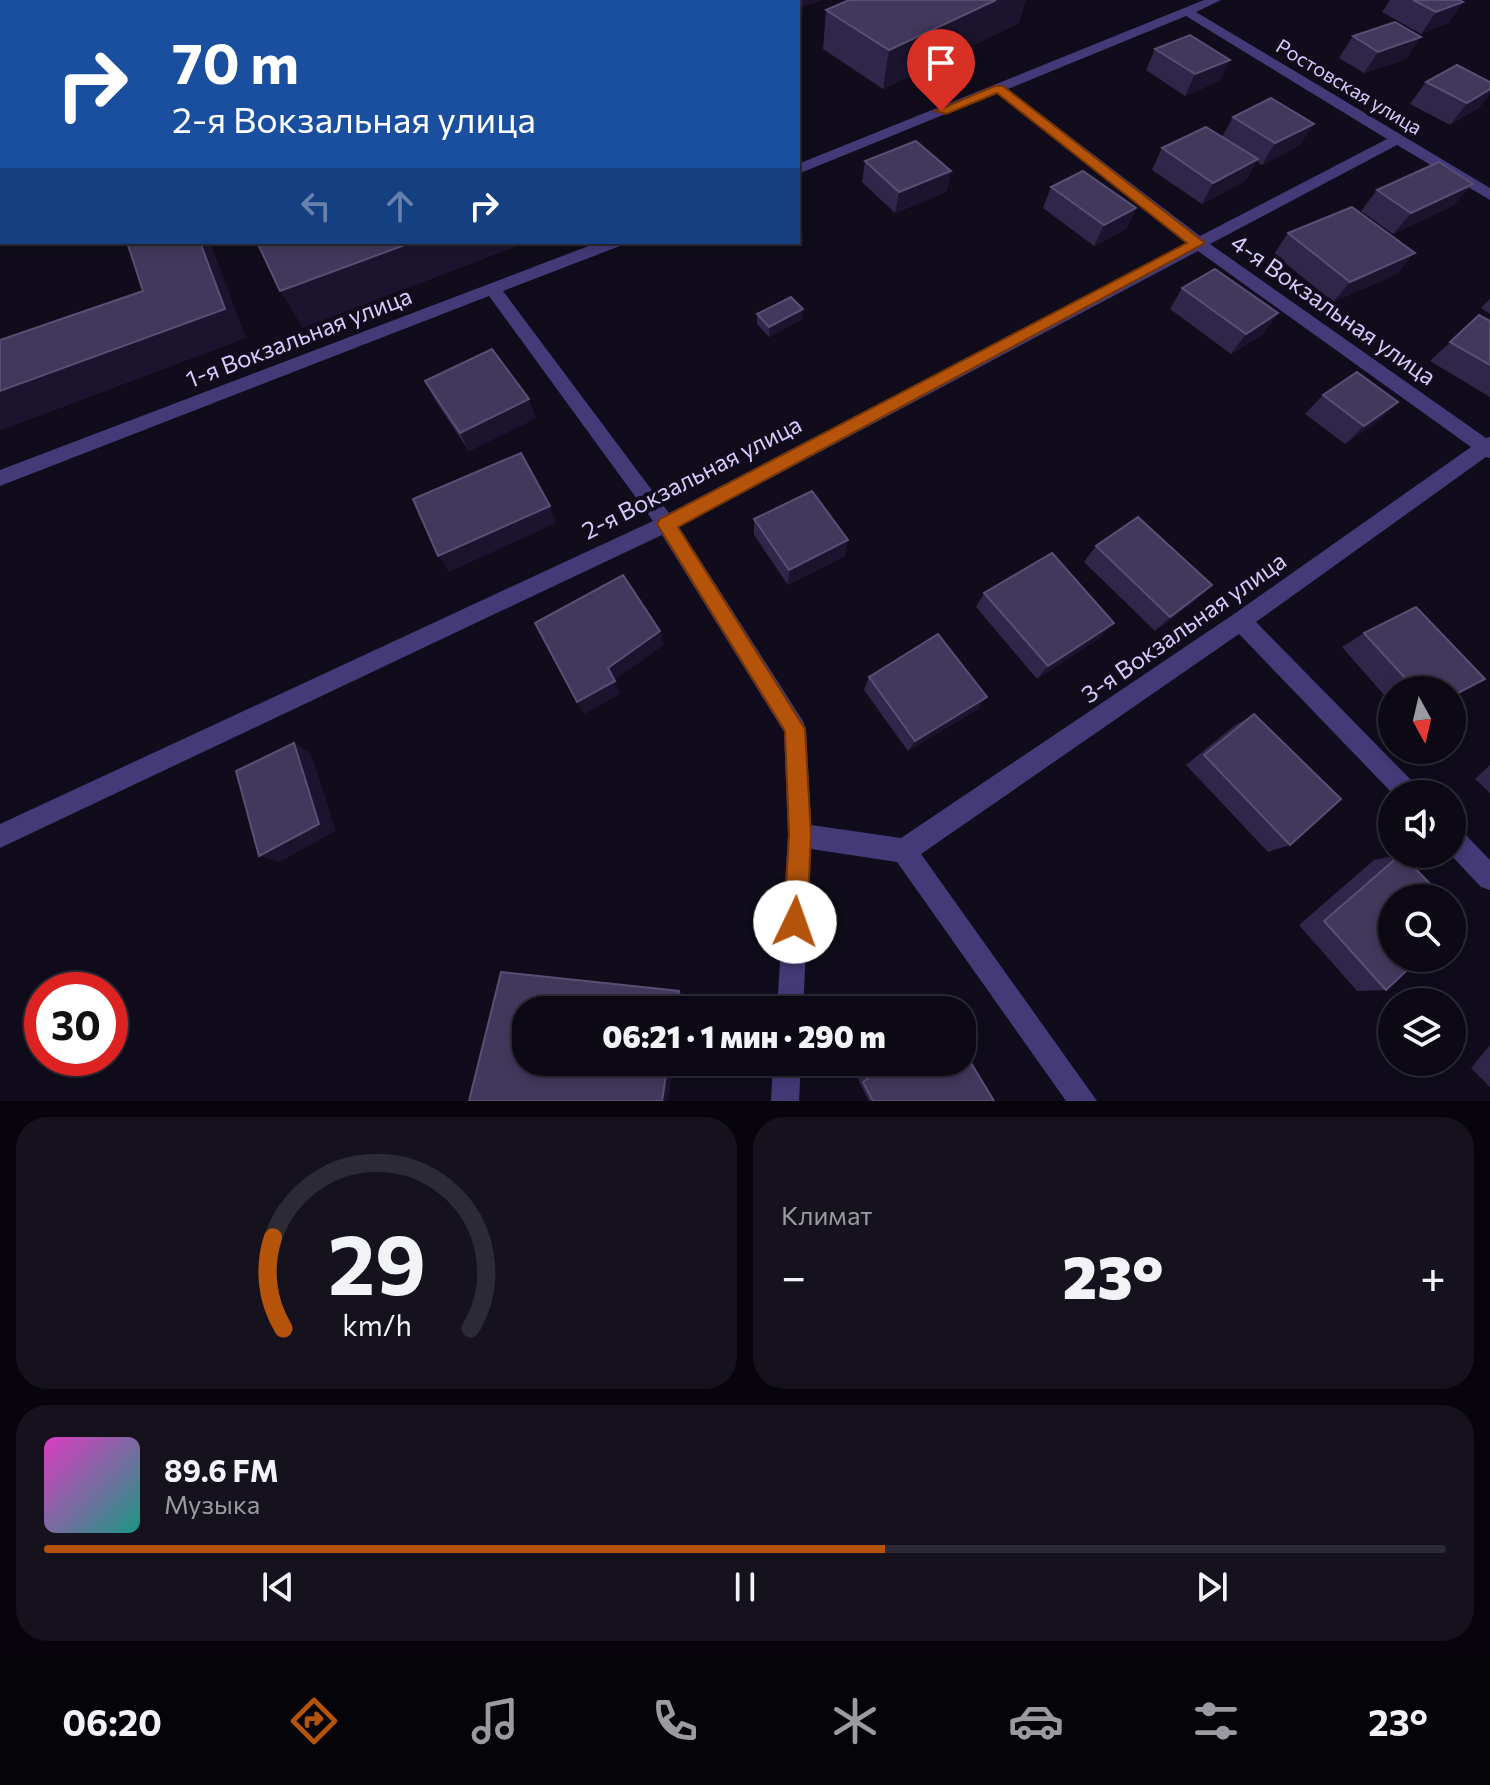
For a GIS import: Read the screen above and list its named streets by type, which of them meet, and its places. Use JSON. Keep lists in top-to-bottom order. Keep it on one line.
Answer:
{"streets":{"street":["Ростовская улица","4-я Вокзальная улица","1-я Вокзальная улица","2-я Вокзальная улица","3-я Вокзальная улица"]},"crossings":[["Ростовская улица","2-я Вокзальная улица"],["4-я Вокзальная улица","2-я Вокзальная улица"],["4-я Вокзальная улица","3-я Вокзальная улица"]],"north":"bottom","page":{"turn":["70 m","2-я Вокзальная улица"],"limit":"30","trip":"06:21 · 1 мин · 290 m","tile":"Климат","heat":["−","23°","+"],"song":["89.6 FM","Музыка"],"tabs":["06:20","23°"],"gauge":["29","km/h"]}}
